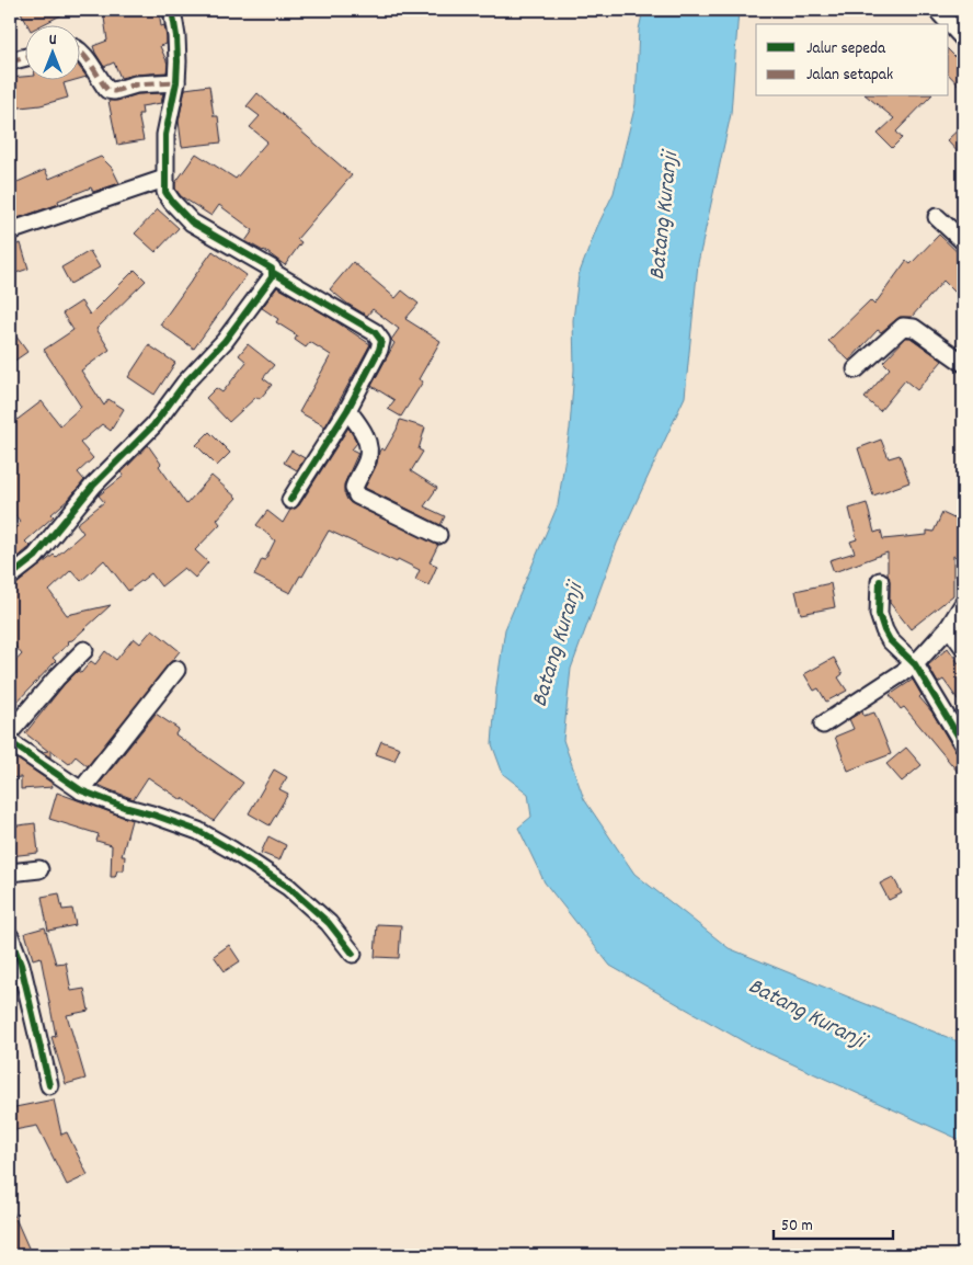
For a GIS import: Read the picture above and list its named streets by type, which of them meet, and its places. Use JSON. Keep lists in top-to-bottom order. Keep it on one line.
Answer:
{"water":["Batang Kuranji"],"legend":["Jalur sepeda","Jalan setapak"],"scale_bar":"50 m","north":"top"}
